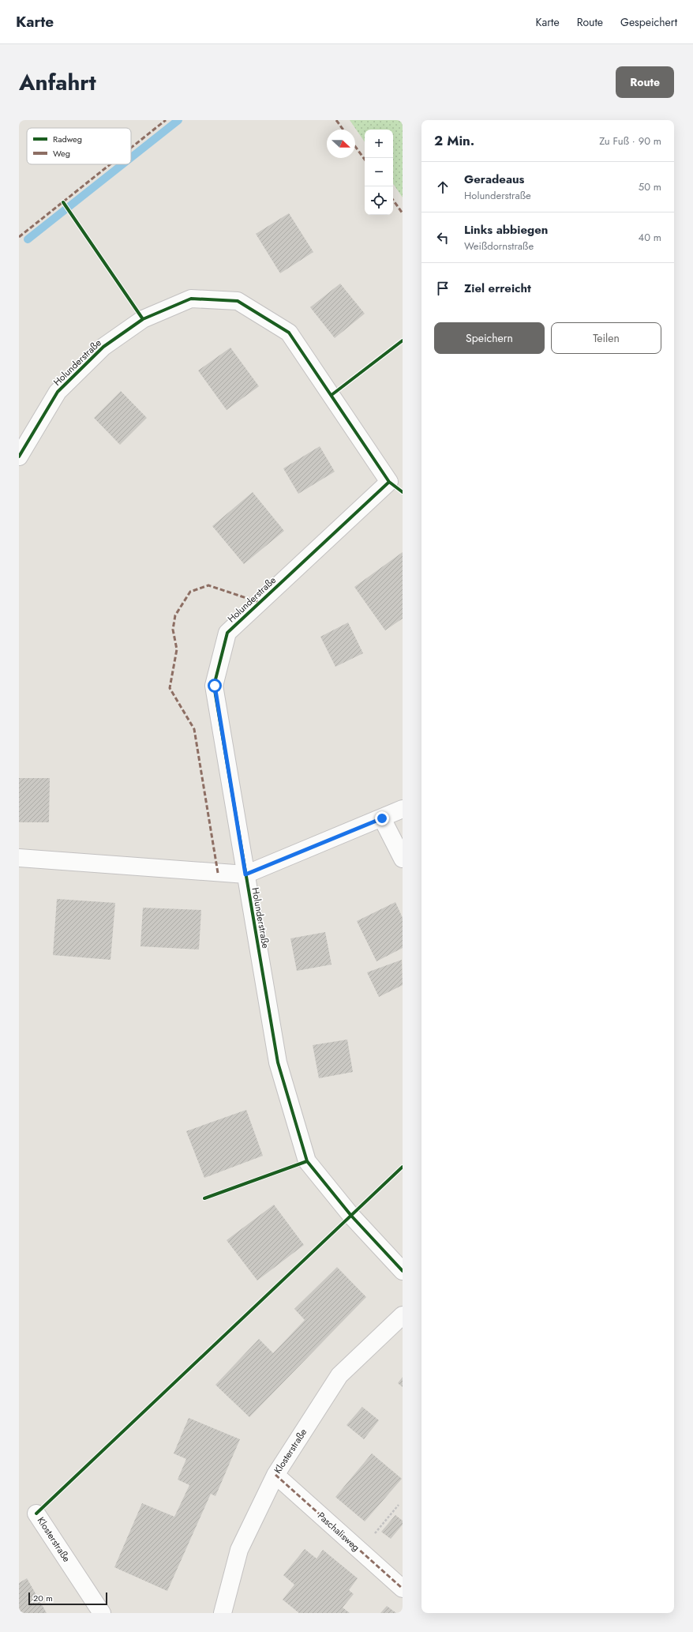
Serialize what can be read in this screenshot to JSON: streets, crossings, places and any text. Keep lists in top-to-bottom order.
{
  "streets": {
    "street": ["Holunderstraße", "Klosterstraße", "Paschalisweg"]
  },
  "crossings": [
    ["Klosterstraße", "Paschalisweg"]
  ],
  "legend": ["Radweg", "Weg"],
  "scale_bar": "20 m",
  "north": "right",
  "page": {
    "header": "Karte",
    "nav": ["Karte", "Route", "Gespeichert"],
    "title": "Anfahrt",
    "buttons": [
      "Route",
      ["Speichern", "Teilen"]
    ],
    "heading": ["2 Min.", "Zu Fuß · 90 m"],
    "map_buttons": ["+", "−"],
    "list": [
      ["Geradeaus", "Holunderstraße", "50 m"],
      ["Links abbiegen", "Weißdornstraße", "40 m"],
      "Ziel erreicht"
    ],
    "scale": "20 m"
  }
}
